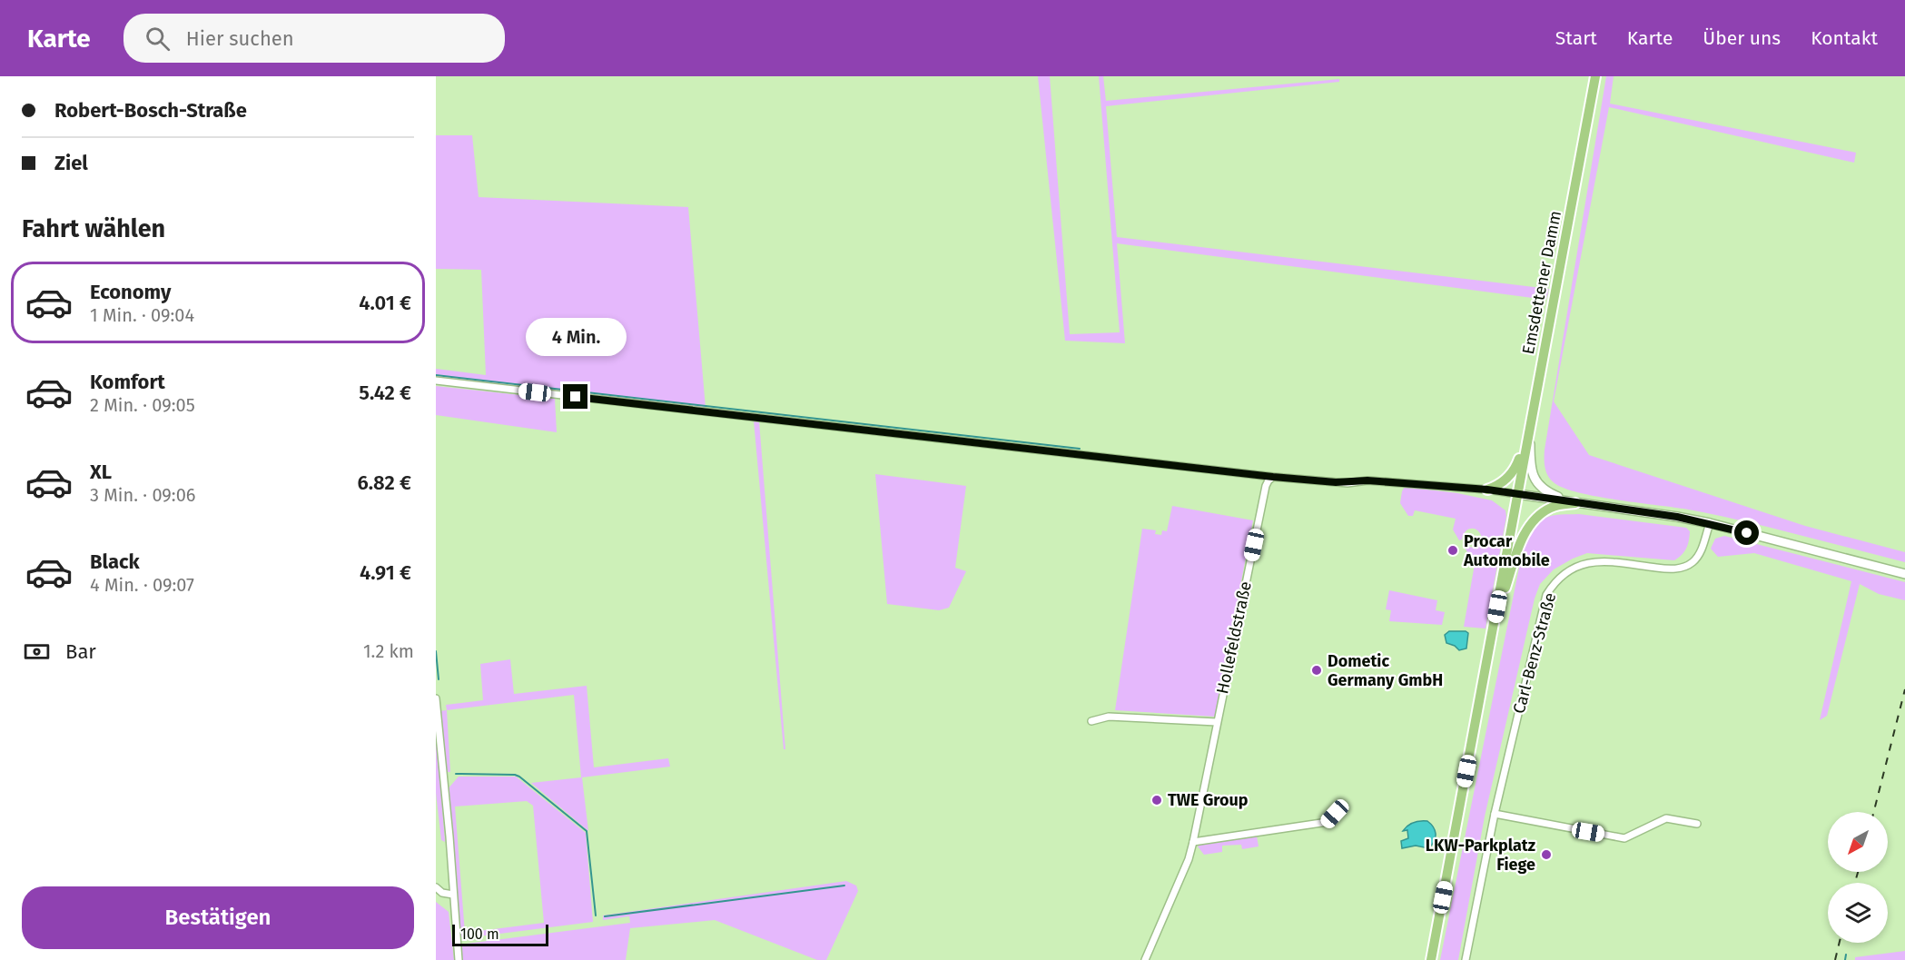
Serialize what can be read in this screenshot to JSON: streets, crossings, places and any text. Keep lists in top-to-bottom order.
{
  "streets": {
    "main road": ["Emsdettener Damm"],
    "street": ["Hollefeldstraße", "Carl-Benz-Straße"]
  },
  "places": [
    "Procar Automobile",
    "Dometic Germany GmbH",
    "TWE Group",
    "LKW-Parkplatz Fiege"
  ],
  "scale_bar": "100 m",
  "north": "bottom left",
  "page": {
    "header": "Karte",
    "search": "Hier suchen",
    "nav": [
      "Start",
      "Karte",
      "Über uns",
      "Kontakt"
    ],
    "banner": ["Robert-Bosch-Straße", "Ziel"],
    "heading": "Fahrt wählen",
    "list": [
      {
        "name": "Economy",
        "note": "1 Min. · 09:04",
        "value": "4.01 €"
      },
      {
        "name": "Komfort",
        "note": "2 Min. · 09:05",
        "value": "5.42 €"
      },
      {
        "name": "XL",
        "note": "3 Min. · 09:06",
        "value": "6.82 €"
      },
      {
        "name": "Black",
        "note": "4 Min. · 09:07",
        "value": "4.91 €"
      }
    ],
    "bubble": "4 Min.",
    "pay": ["Bar", "1.2 km"],
    "buttons": "Bestätigen",
    "scale": "100 m"
  }
}
